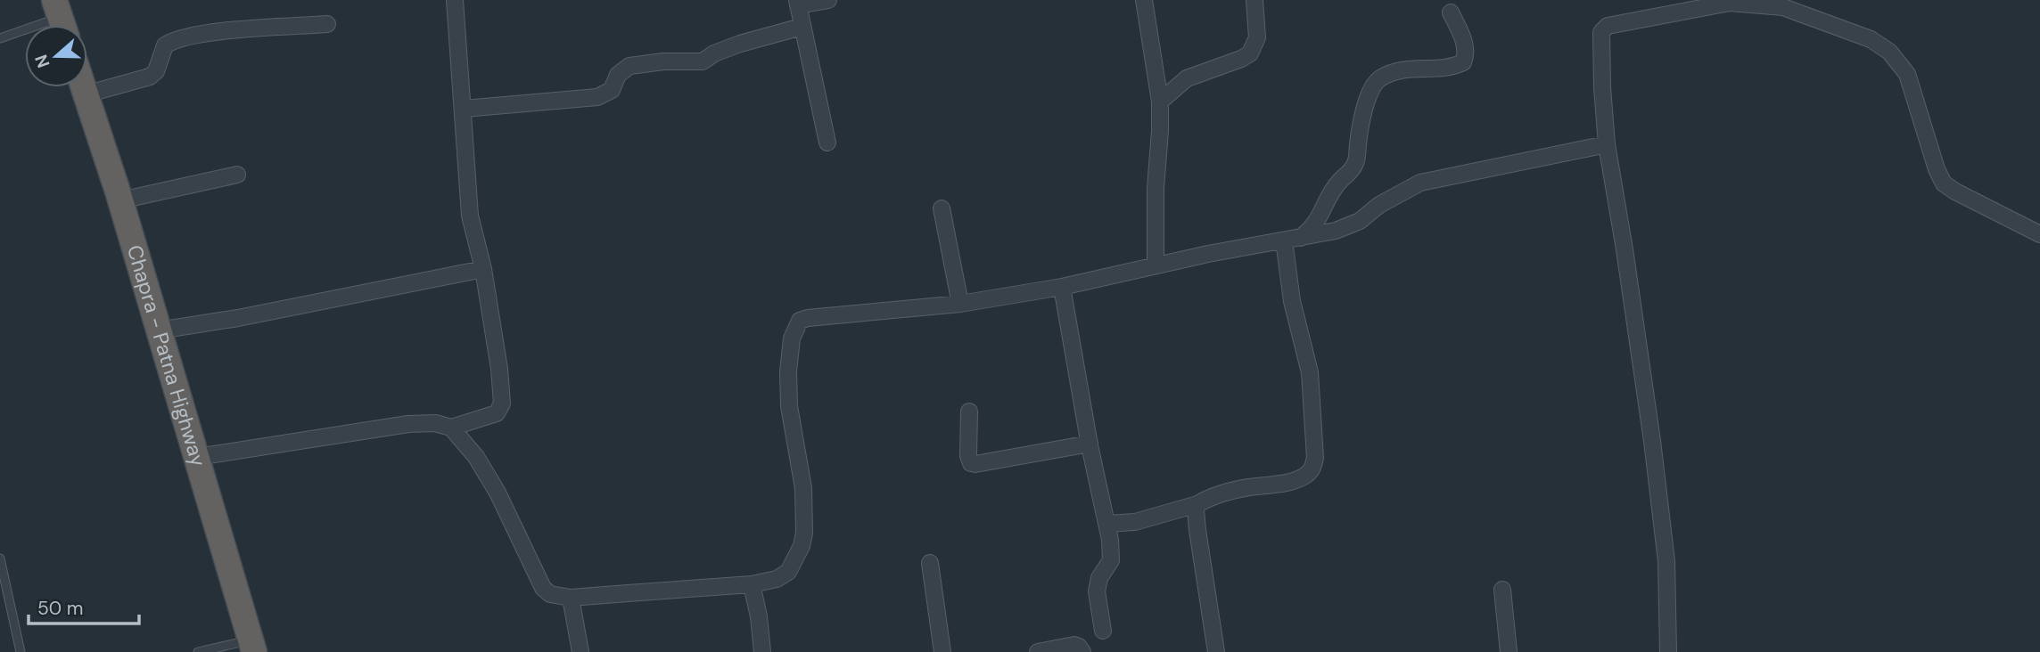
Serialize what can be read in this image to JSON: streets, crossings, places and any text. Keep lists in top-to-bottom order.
{
  "streets": {
    "highway": ["Chapra - Patna Highway"]
  },
  "scale_bar": "50 m",
  "north": "left"
}
